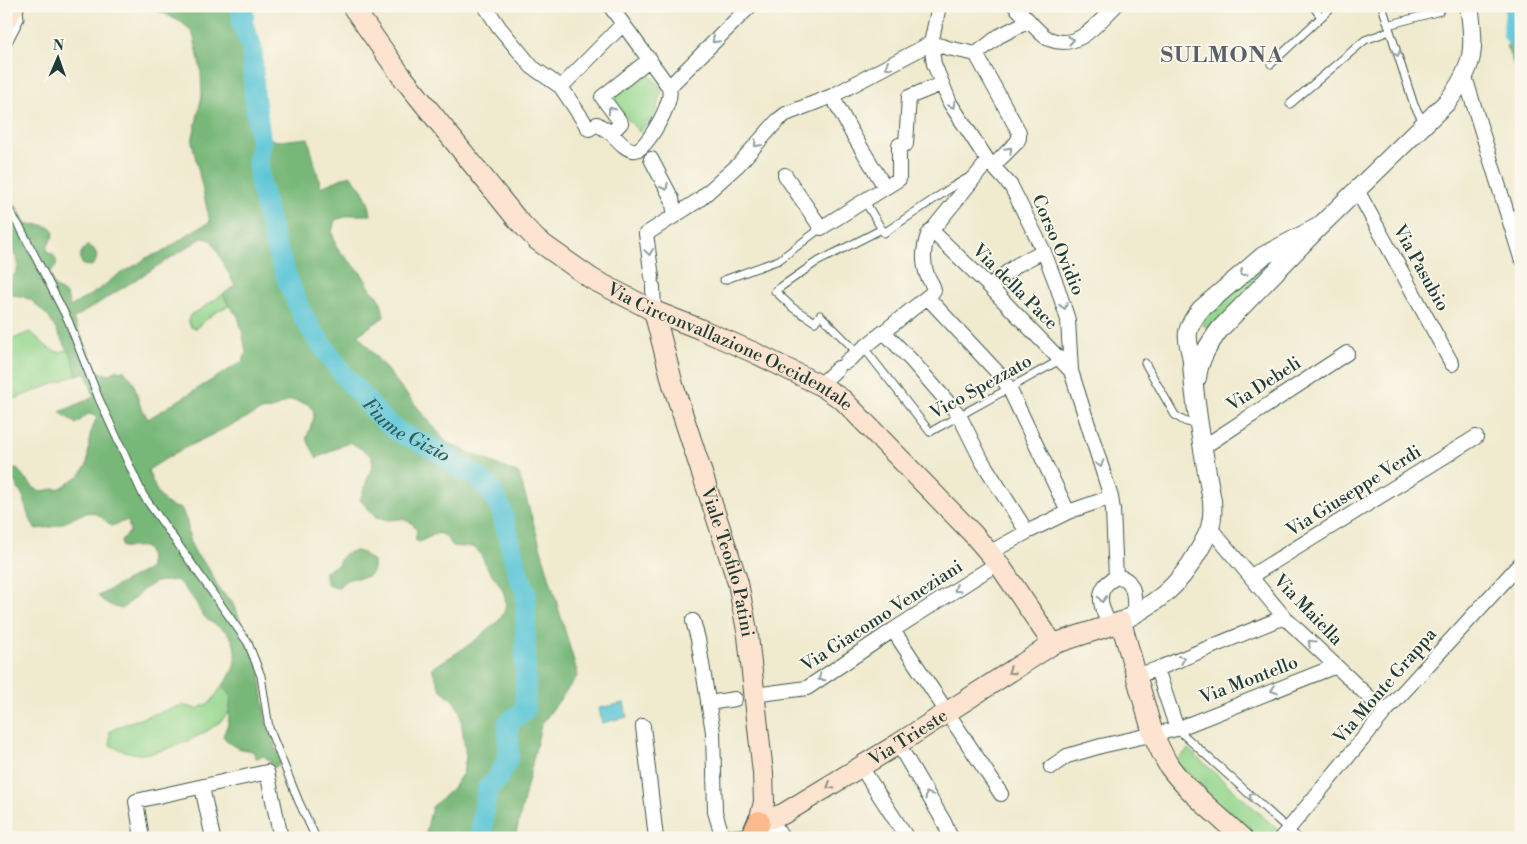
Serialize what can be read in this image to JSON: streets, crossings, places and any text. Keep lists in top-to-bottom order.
{
  "streets": {
    "main road": ["Via Circonvallazione Occidentale", "Viale Teofilo Patini", "Via Trieste"],
    "street": [
      "Corso Ovidio",
      "Via Pasubio",
      "Via della Pace",
      "Via Debeli",
      "Via Giuseppe Verdi",
      "Via Maiella",
      "Via Giacomo Veneziani",
      "Via Montello",
      "Via Monte Grappa"
    ],
    "lane": ["Vico Spezzato"]
  },
  "crossings": [
    ["Corso Ovidio", "Via della Pace"],
    ["Corso Ovidio", "Via Giacomo Veneziani"],
    ["Via della Pace", "Vico Spezzato"],
    ["Via Circonvallazione Occidentale", "Viale Teofilo Patini"],
    ["Via Circonvallazione Occidentale", "Via Giacomo Veneziani"],
    ["Via Circonvallazione Occidentale", "Via Trieste"],
    ["Via Giuseppe Verdi", "Via Maiella"],
    ["Viale Teofilo Patini", "Via Giacomo Veneziani"],
    ["Viale Teofilo Patini", "Via Trieste"],
    ["Via Maiella", "Via Montello"],
    ["Via Maiella", "Via Monte Grappa"]
  ],
  "one_way": ["Via Giacomo Veneziani", "Via Trieste"],
  "districts": ["SULMONA"],
  "water": ["Fiume Gizio"],
  "north": "top"
}
